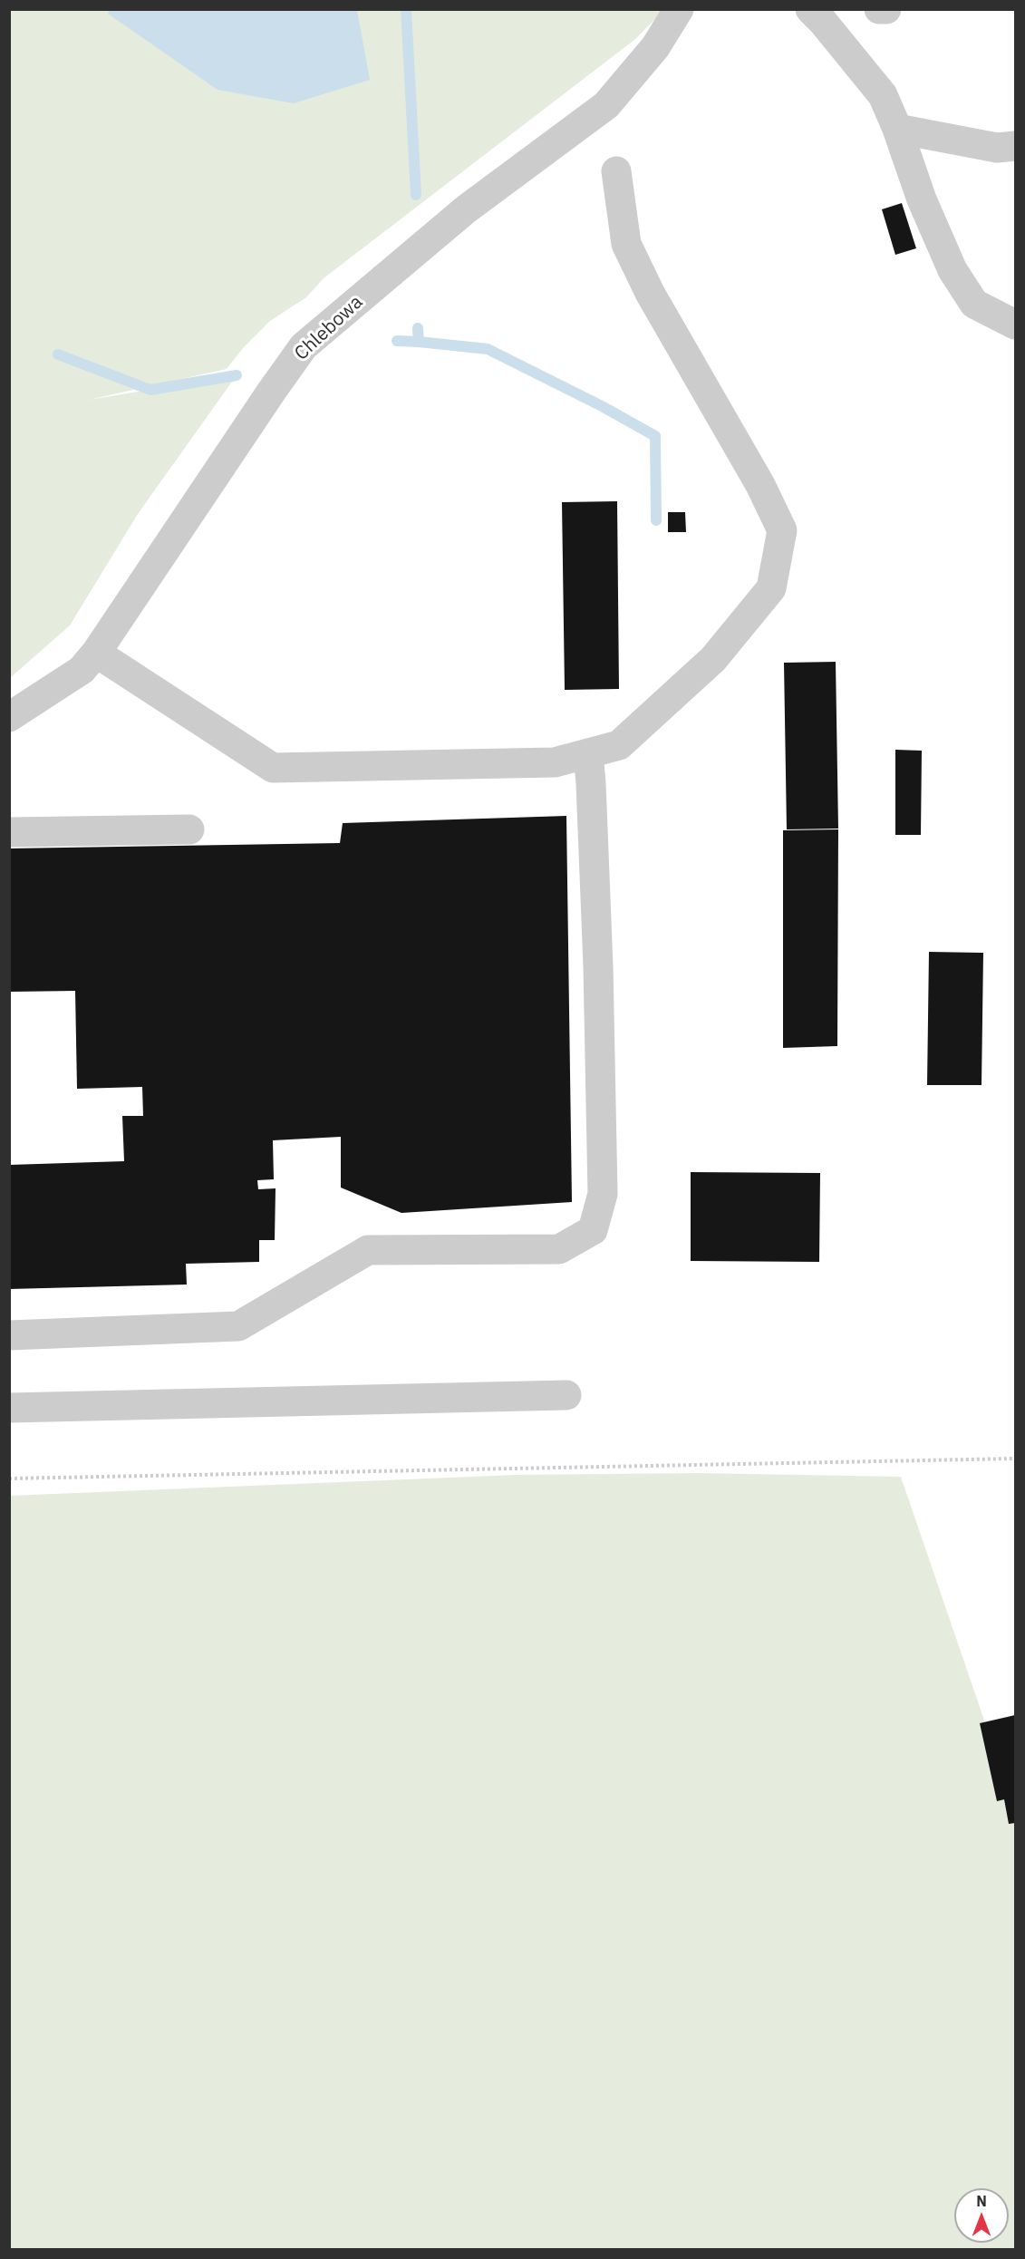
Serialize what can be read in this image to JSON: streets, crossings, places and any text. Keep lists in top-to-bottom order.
{
  "streets": {
    "street": ["Chlebowa"]
  },
  "north": "top"
}
